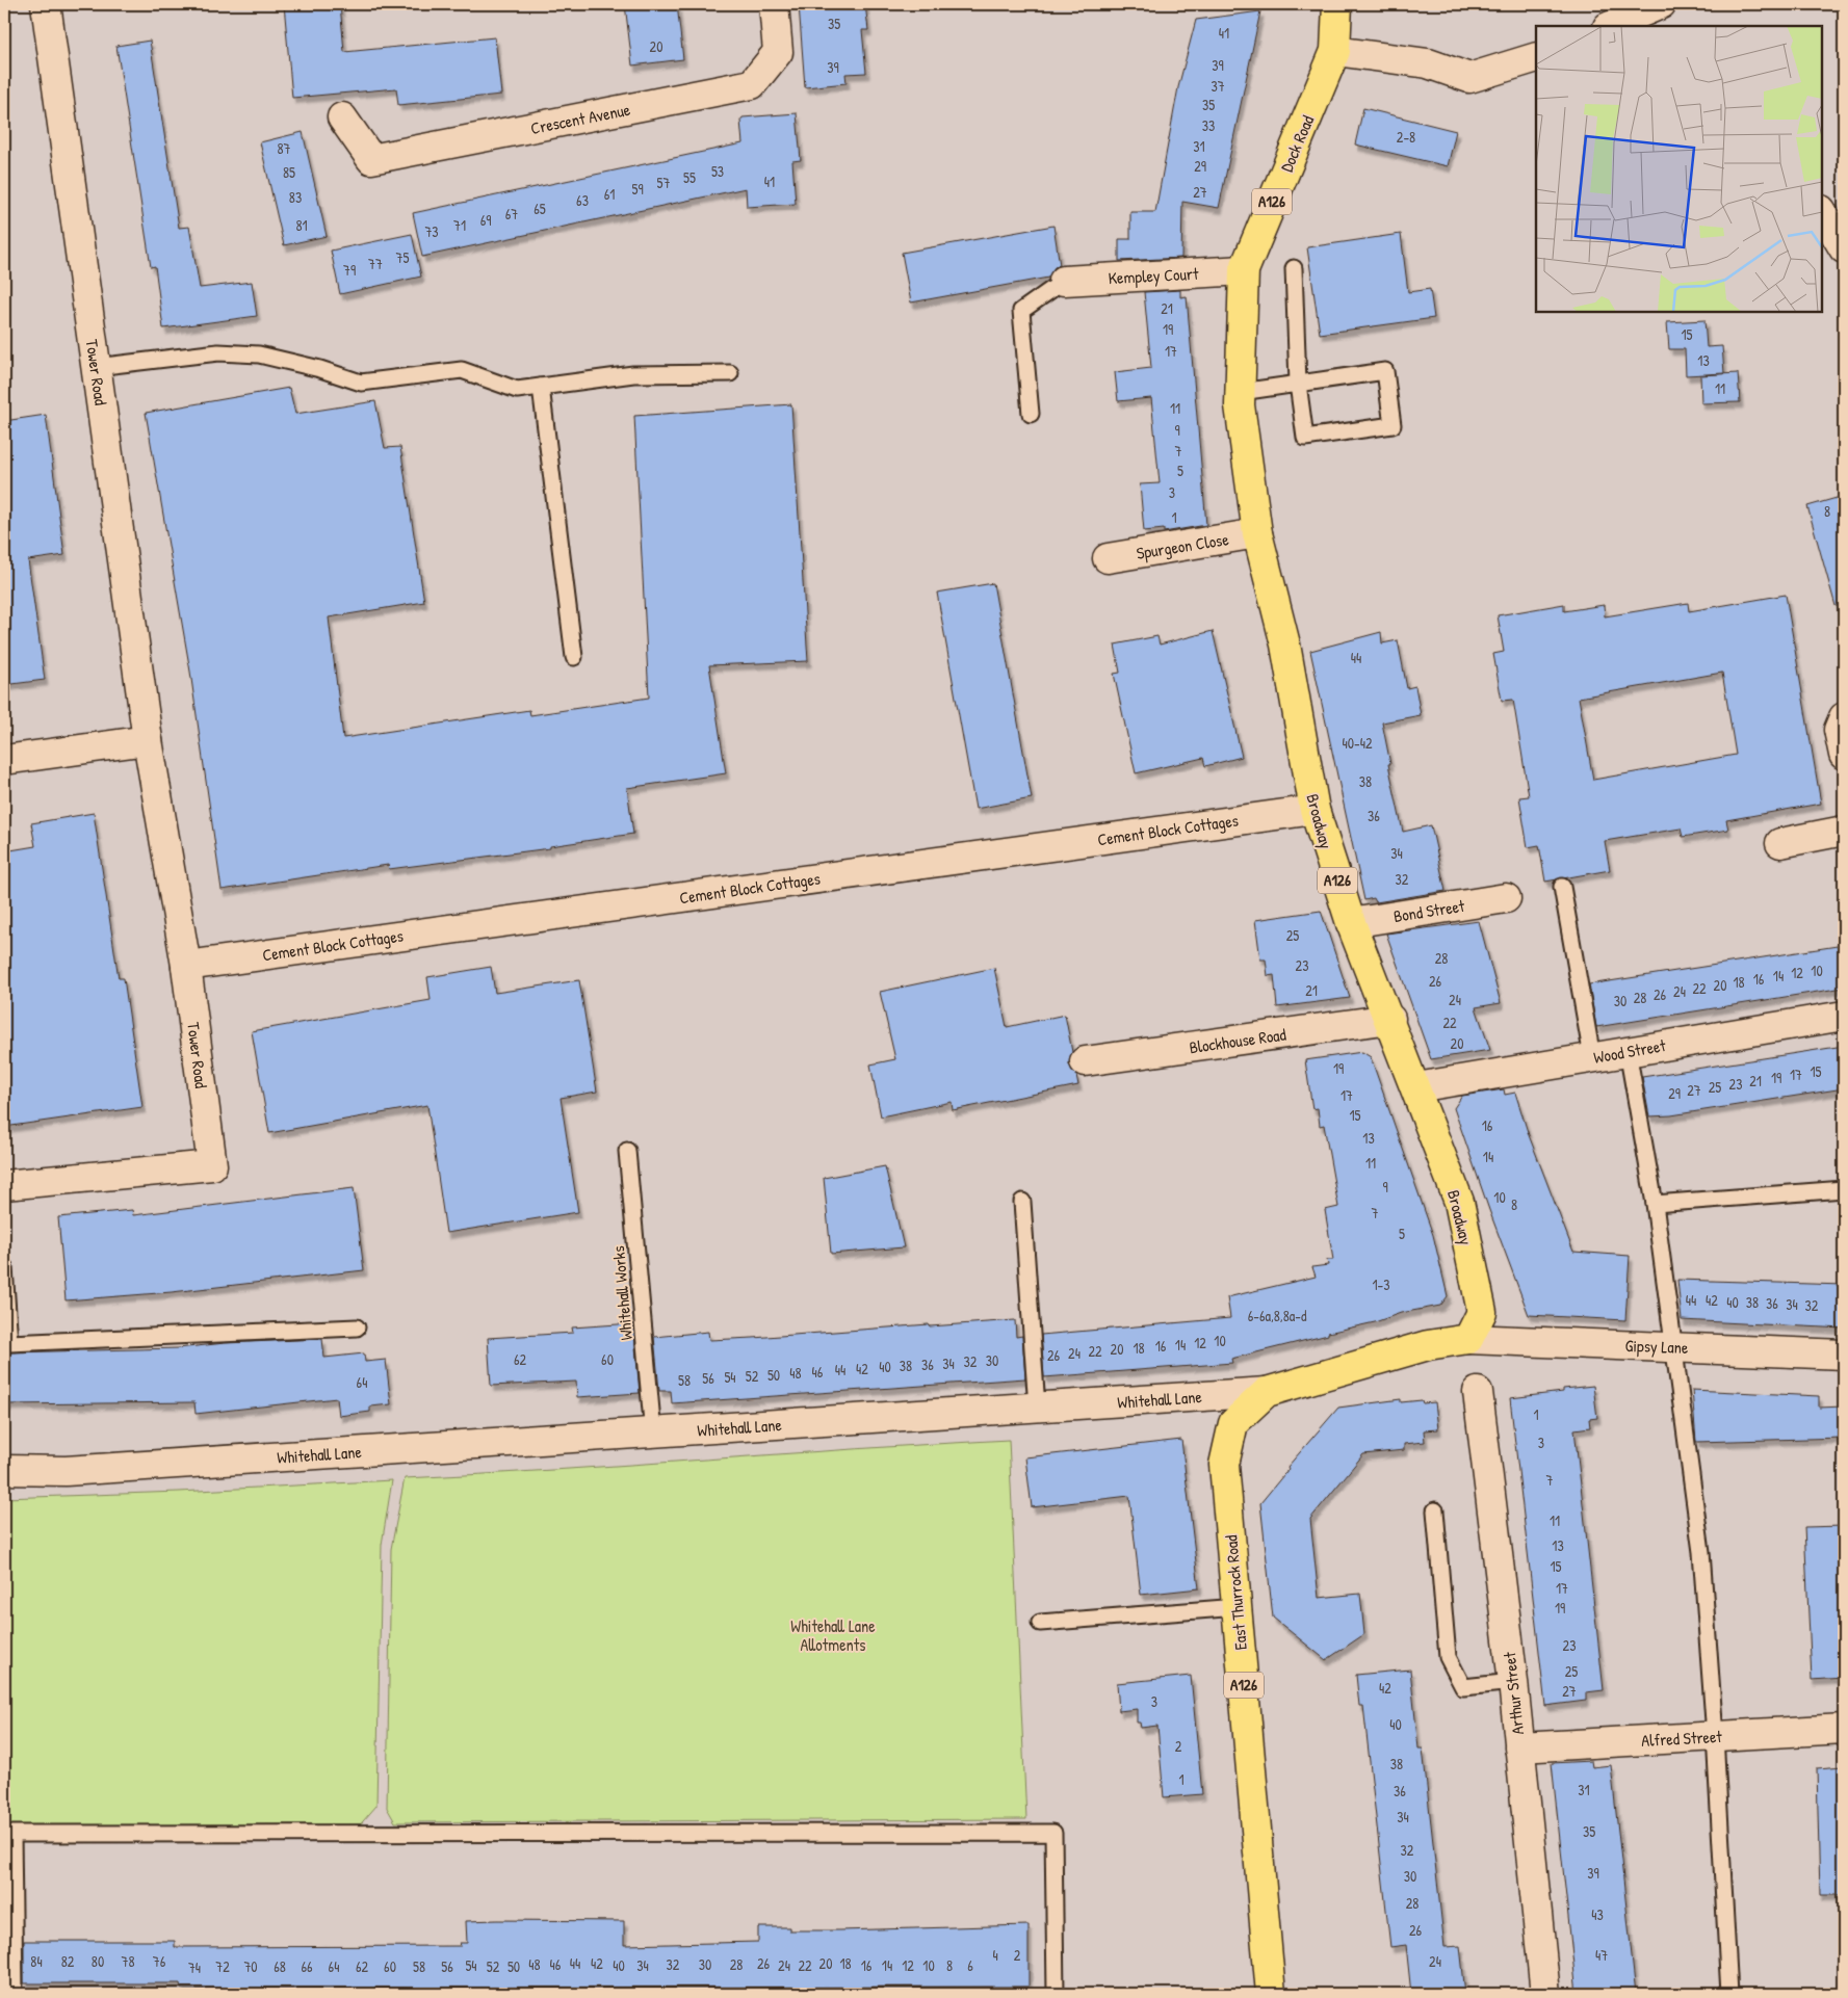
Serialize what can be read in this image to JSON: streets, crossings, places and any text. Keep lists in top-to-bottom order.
{
  "streets": {
    "main road": [
      "Dock Road",
      "A126",
      "Broadway",
      "Whitehall Lane",
      "East Thurrock Road"
    ],
    "street": [
      "Crescent Avenue",
      "Kempley Court",
      "Tower Road",
      "Spurgeon Close",
      "Cement Block Cottages",
      "Bond Street",
      "Blockhouse Road",
      "Wood Street",
      "Gipsy Lane",
      "Arthur Street",
      "Alfred Street"
    ],
    "lane": ["Whitehall Works"]
  },
  "crossings": [
    ["Dock Road", "Kempley Court"],
    ["Dock Road", "Broadway"],
    ["Tower Road", "Cement Block Cottages"],
    ["Spurgeon Close", "Broadway"],
    ["Broadway", "Cement Block Cottages"],
    ["Broadway", "Bond Street"],
    ["Broadway", "Blockhouse Road"],
    ["Broadway", "Wood Street"],
    ["Broadway", "Gipsy Lane"],
    ["Broadway", "Whitehall Lane"],
    ["Whitehall Works", "Whitehall Lane"],
    ["Gipsy Lane", "Whitehall Lane"],
    ["Whitehall Lane", "East Thurrock Road"],
    ["Arthur Street", "Alfred Street"]
  ],
  "parks": ["Whitehall Lane Allotments"],
  "house_numbers": [
    "35",
    "41",
    "20",
    "39",
    "39",
    "37",
    "35",
    "33",
    "2-8",
    "31",
    "87",
    "29",
    "53",
    "85",
    "55",
    "41",
    "57",
    "59",
    "27",
    "61",
    "83",
    "63",
    "65",
    "67",
    "69",
    "81",
    "71",
    "73",
    "75",
    "77",
    "79",
    "21",
    "19",
    "15",
    "17",
    "13",
    "11",
    "11",
    "9",
    "7",
    "5",
    "3",
    "8",
    "1",
    "44",
    "40-42",
    "38",
    "36",
    "34",
    "32",
    "25",
    "28",
    "23",
    "10",
    "12",
    "14",
    "16",
    "26",
    "18",
    "20",
    "22",
    "21",
    "24",
    "26",
    "28",
    "24",
    "30",
    "22",
    "20",
    "19",
    "15",
    "17",
    "19",
    "21",
    "23",
    "25",
    "27",
    "29",
    "17",
    "15",
    "16",
    "13",
    "14",
    "11",
    "9",
    "10",
    "8",
    "7",
    "5",
    "1-3",
    "44",
    "42",
    "40",
    "38",
    "36",
    "34",
    "32",
    "6-6a,8,8a-d",
    "10",
    "12",
    "14",
    "16",
    "18",
    "20",
    "22",
    "24",
    "26",
    "62",
    "60",
    "30",
    "32",
    "34",
    "36",
    "38",
    "40",
    "42",
    "44",
    "46",
    "48",
    "50",
    "52",
    "54",
    "56",
    "58",
    "64",
    "1",
    "3",
    "7",
    "11",
    "13",
    "15",
    "17",
    "19",
    "23",
    "25",
    "42",
    "27",
    "3",
    "40",
    "2",
    "38",
    "1",
    "31",
    "36",
    "34",
    "35",
    "32",
    "39",
    "30",
    "28",
    "43",
    "26",
    "4",
    "2",
    "47",
    "84",
    "82",
    "80",
    "78",
    "76",
    "24",
    "44",
    "42",
    "26",
    "20",
    "18",
    "48",
    "46",
    "32",
    "30",
    "28",
    "54",
    "40",
    "34",
    "24",
    "22",
    "16",
    "14",
    "12",
    "10",
    "8",
    "6",
    "72",
    "70",
    "68",
    "66",
    "64",
    "62",
    "60",
    "58",
    "56",
    "52",
    "50",
    "74"
  ]
}
